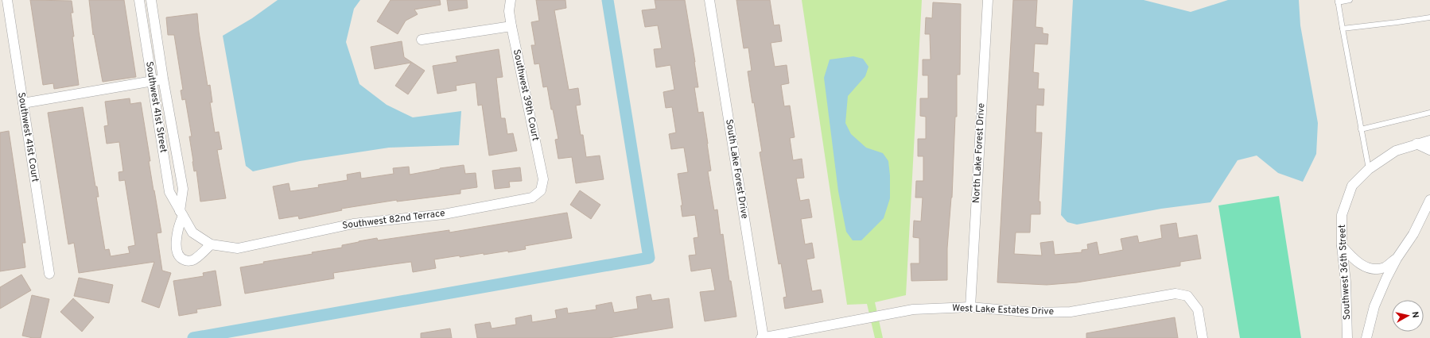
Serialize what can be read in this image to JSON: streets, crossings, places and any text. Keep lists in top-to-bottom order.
{
  "streets": {
    "street": [
      "Southwest 39th Court",
      "Southwest 41st Street",
      "Southwest 41st Court",
      "North Lake Forest Drive",
      "South Lake Forest Drive",
      "Southwest 82nd Terrace",
      "Southwest 36th Street",
      "West Lake Estates Drive"
    ]
  },
  "crossings": [
    ["Southwest 39th Court", "Southwest 82nd Terrace"],
    ["Southwest 41st Street", "Southwest 82nd Terrace"],
    ["North Lake Forest Drive", "West Lake Estates Drive"],
    ["South Lake Forest Drive", "West Lake Estates Drive"]
  ],
  "north": "right"
}
